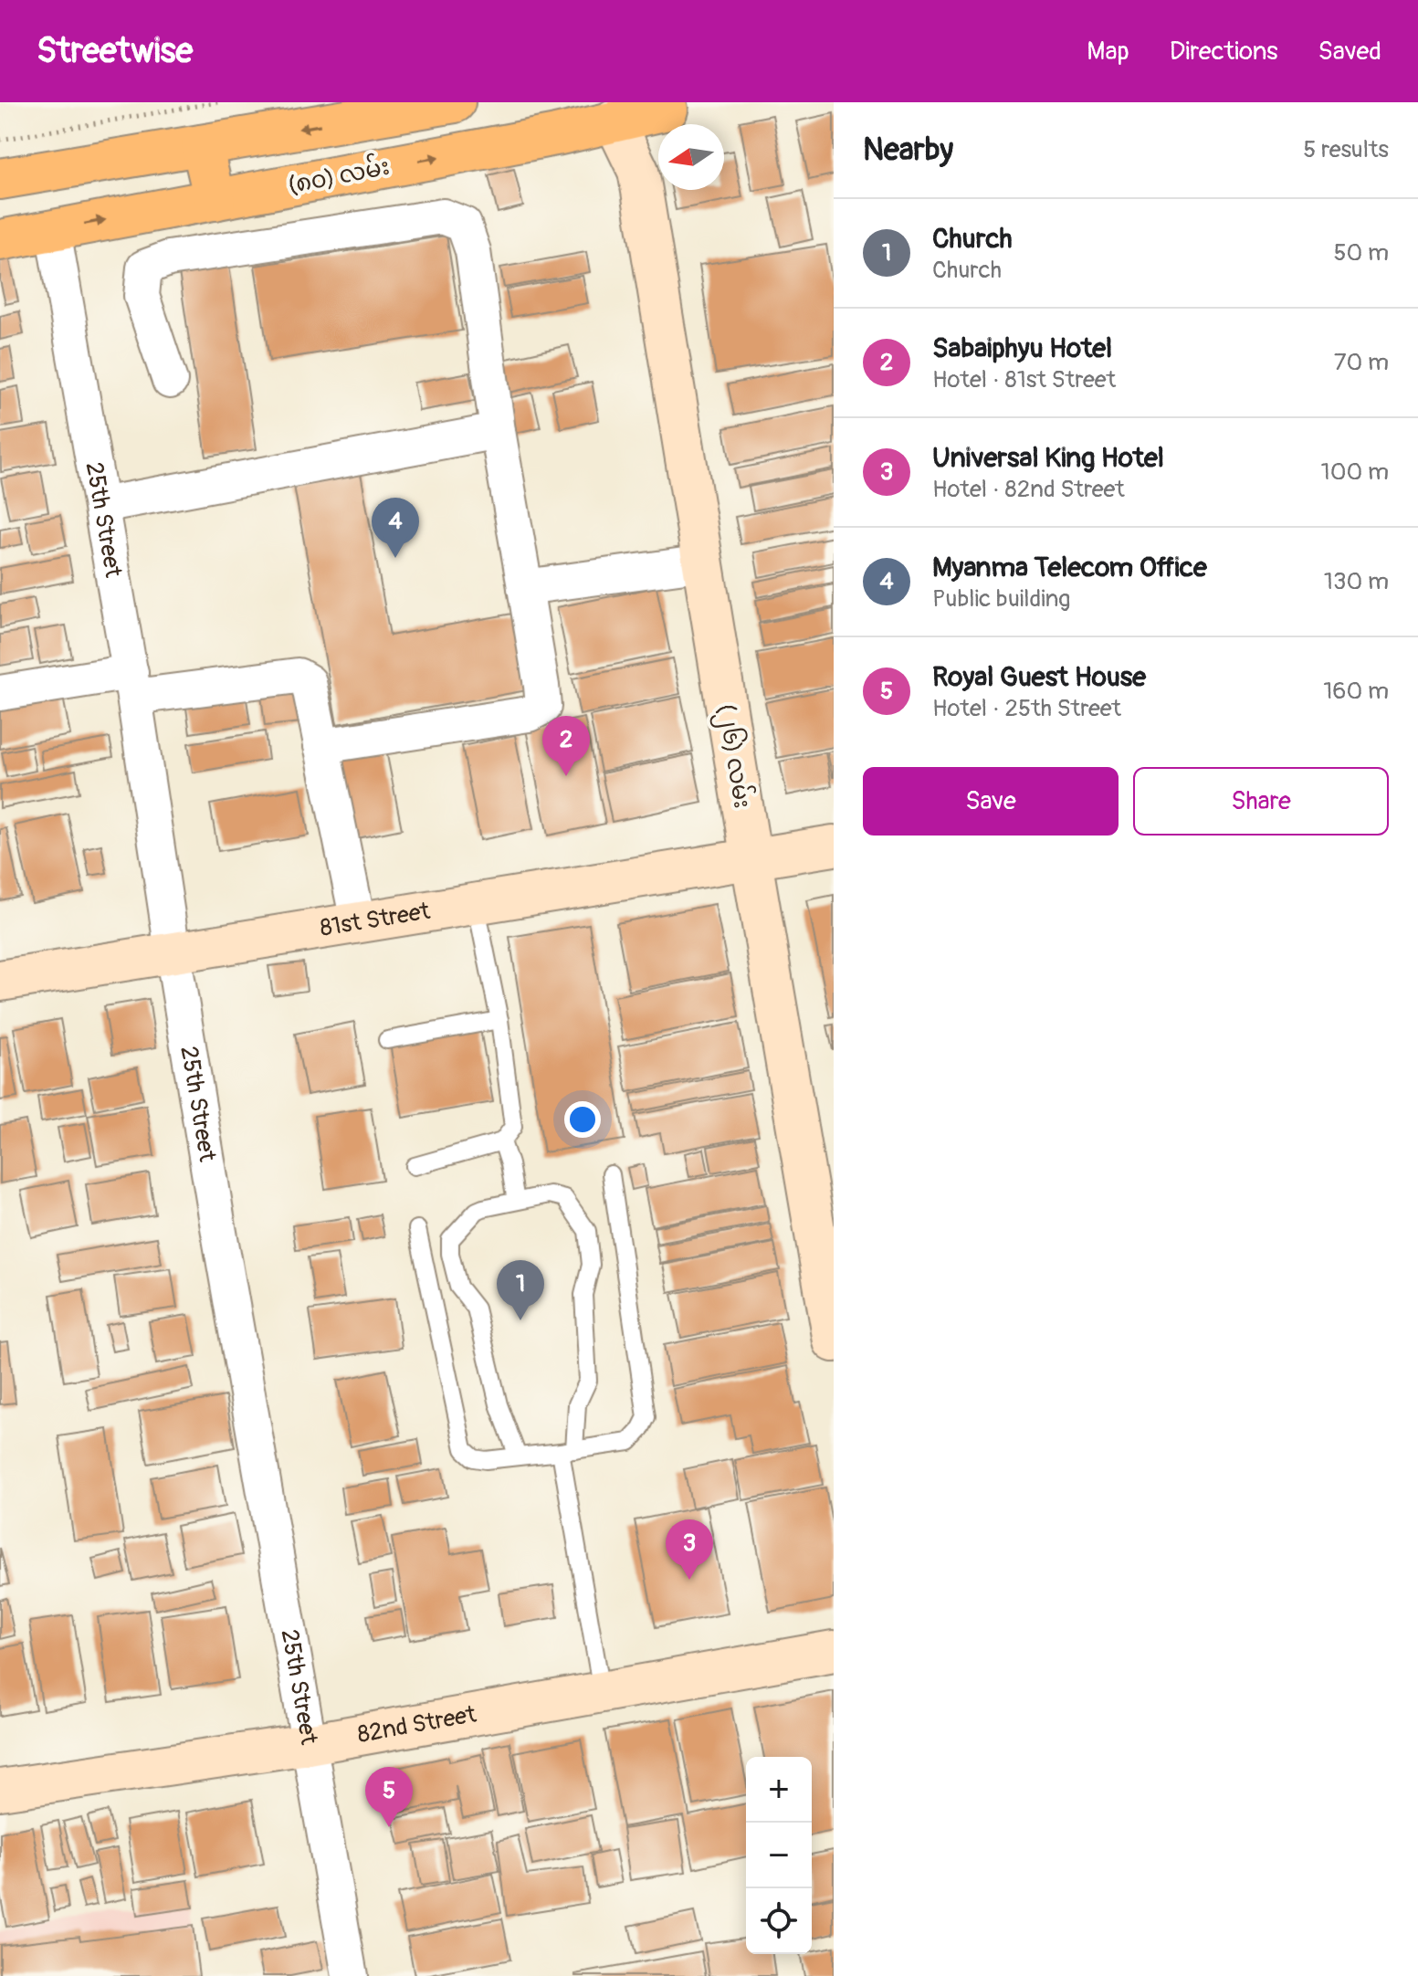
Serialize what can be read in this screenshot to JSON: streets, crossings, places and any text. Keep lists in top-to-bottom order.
{
  "streets": {
    "main road": ["(၈၀) လမ်း"],
    "street": [
      "25th Street",
      "(၂၆) လမ်း",
      "81st Street",
      "82nd Street"
    ]
  },
  "crossings": [
    ["(၈၀) လမ်း", "25th Street"],
    ["(၈၀) လမ်း", "(၂၆) လမ်း"],
    ["25th Street", "81st Street"],
    ["25th Street", "82nd Street"],
    ["(၂၆) လမ်း", "81st Street"]
  ],
  "north": "left",
  "page": {
    "header": "Streetwise",
    "nav": ["Map", "Directions", "Saved"],
    "heading": ["Nearby", "5 results"],
    "list": [
      {
        "mark": "1",
        "name": "Church",
        "note": "Church",
        "value": "50 m"
      },
      {
        "mark": "2",
        "name": "Sabaiphyu Hotel",
        "note": "Hotel · 81st Street",
        "value": "70 m"
      },
      {
        "mark": "3",
        "name": "Universal King Hotel",
        "note": "Hotel · 82nd Street",
        "value": "100 m"
      },
      {
        "mark": "4",
        "name": "Myanma Telecom Office",
        "note": "Public building",
        "value": "130 m"
      },
      {
        "mark": "5",
        "name": "Royal Guest House",
        "note": "Hotel · 25th Street",
        "value": "160 m"
      }
    ],
    "pins": [
      "4",
      "2",
      "1",
      "3",
      "5"
    ],
    "buttons": ["Save", "Share"],
    "map_buttons": ["+", "−"]
  }
}
